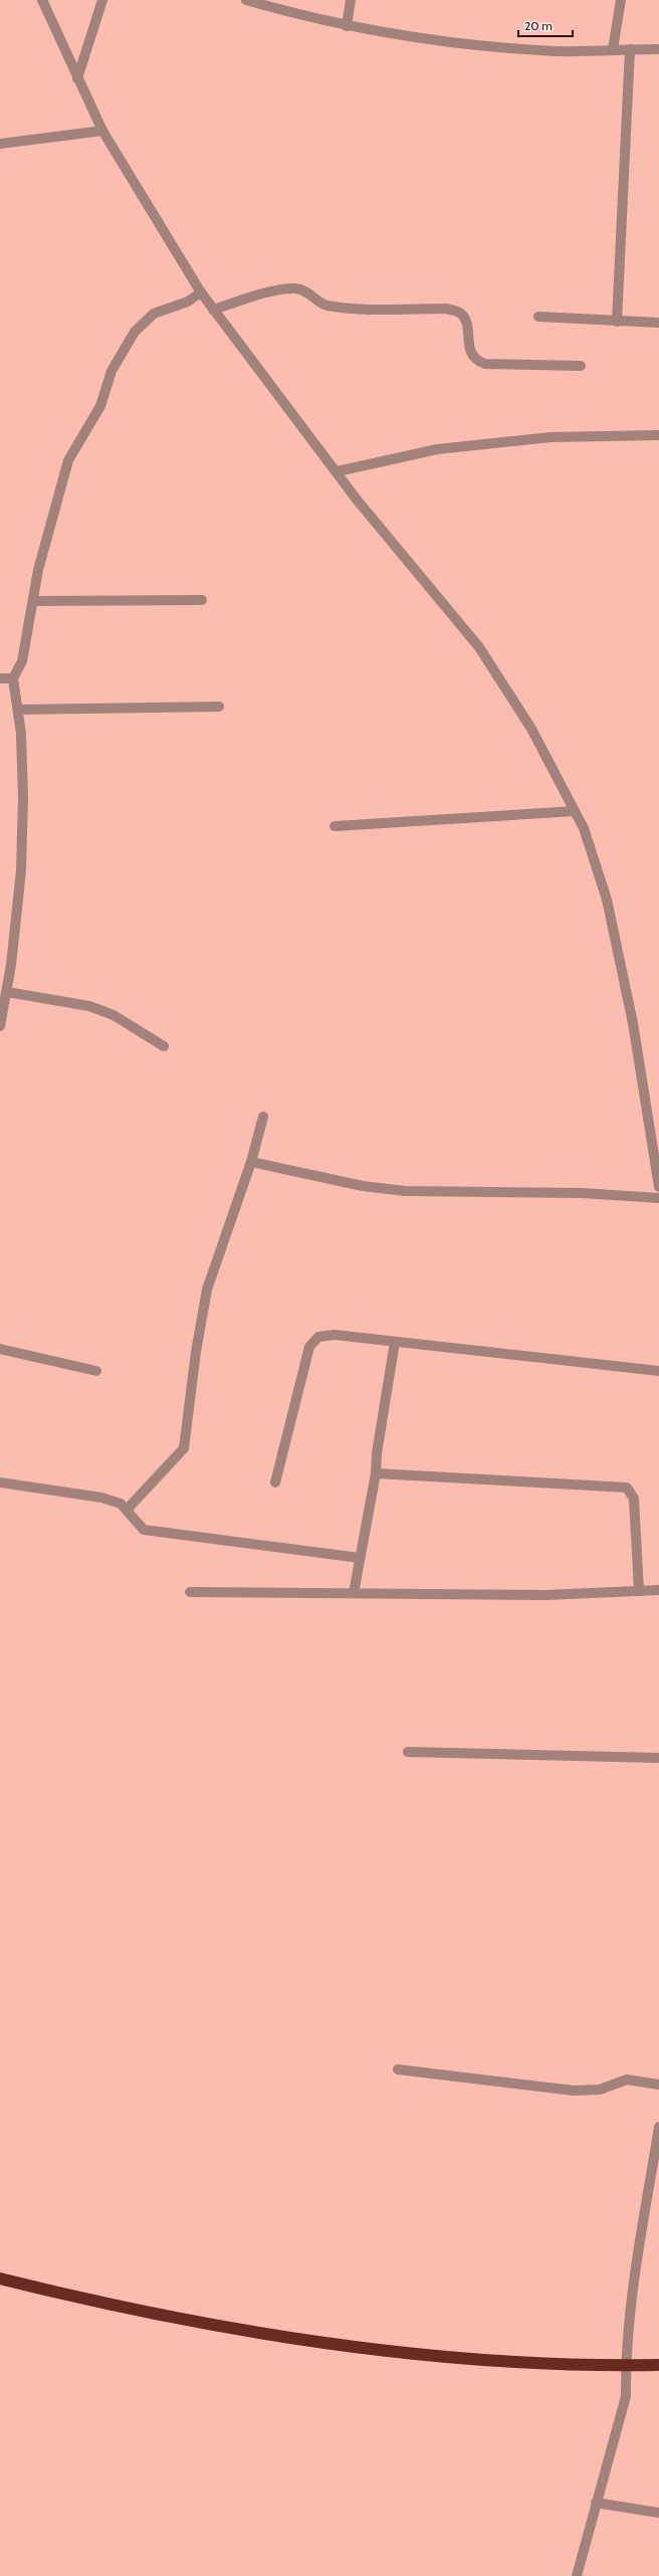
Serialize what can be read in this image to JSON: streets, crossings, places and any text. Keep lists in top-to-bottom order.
{
  "scale_bar": "20 m"
}
